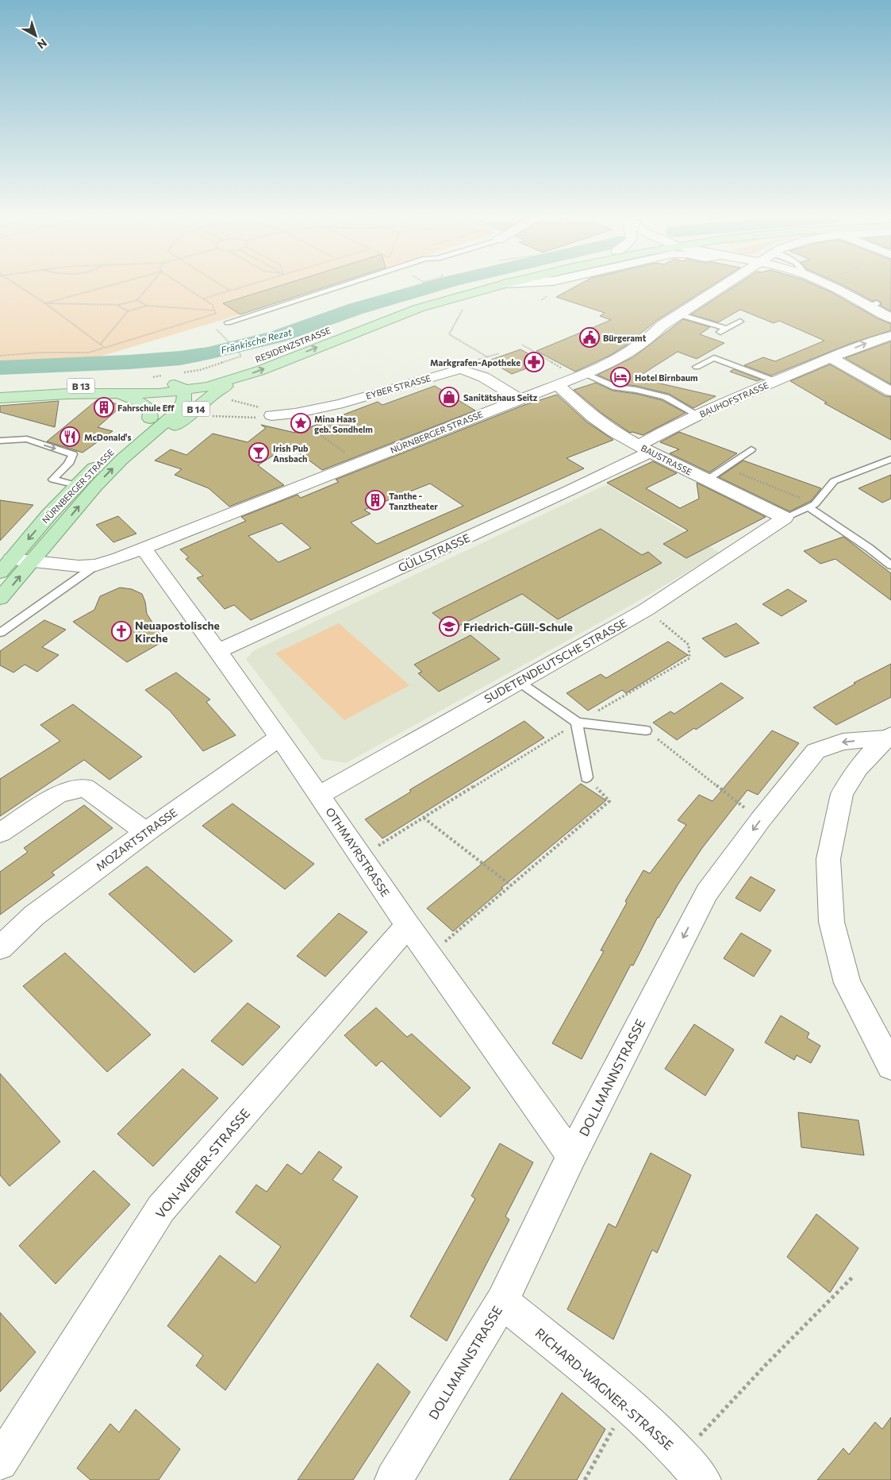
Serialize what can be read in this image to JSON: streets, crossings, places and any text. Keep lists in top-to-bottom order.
{
  "streets": {
    "main road": [
      "RESIDENZSTRASSE",
      "B 13",
      "B 14",
      "NÜRNBERGER STRASSE"
    ],
    "street": [
      "EYBER STRASSE",
      "BAUHOFSTRASSE",
      "BAUSTRASSE",
      "GÜLLSTRASSE",
      "SUDETENDEUTSCHE STRASSE",
      "MOZARTSTRASSE",
      "OTHMAYRSTRASSE",
      "DOLLMANNSTRASSE",
      "VON-WEBER-STRASSE",
      "RICHARD-WAGNER-STRASSE"
    ]
  },
  "crossings": [
    ["RESIDENZSTRASSE", "B 13"],
    ["RESIDENZSTRASSE", "NÜRNBERGER STRASSE"],
    ["B 13", "NÜRNBERGER STRASSE"],
    ["EYBER STRASSE", "NÜRNBERGER STRASSE"],
    ["BAUHOFSTRASSE", "BAUSTRASSE"],
    ["BAUHOFSTRASSE", "GÜLLSTRASSE"],
    ["NÜRNBERGER STRASSE", "BAUSTRASSE"],
    ["NÜRNBERGER STRASSE", "OTHMAYRSTRASSE"],
    ["BAUSTRASSE", "GÜLLSTRASSE"],
    ["BAUSTRASSE", "SUDETENDEUTSCHE STRASSE"],
    ["GÜLLSTRASSE", "OTHMAYRSTRASSE"],
    ["SUDETENDEUTSCHE STRASSE", "OTHMAYRSTRASSE"],
    ["MOZARTSTRASSE", "OTHMAYRSTRASSE"],
    ["OTHMAYRSTRASSE", "DOLLMANNSTRASSE"],
    ["OTHMAYRSTRASSE", "VON-WEBER-STRASSE"],
    ["DOLLMANNSTRASSE", "RICHARD-WAGNER-STRASSE"]
  ],
  "one_way": ["DOLLMANNSTRASSE"],
  "water": ["Fränkische Rezat"],
  "places": {
    "public building": ["Bürgeramt"],
    "pharmacy": ["Markgrafen-Apotheke"],
    "hotel": ["Hotel Birnbaum"],
    "shop": ["Sanitätshaus Seitz"],
    "building": ["Fahrschule Eff", "Tanthe - Tanztheater"],
    "place": ["Mina Haas geb. Sondhelm"],
    "restaurant": ["McDonald's"],
    "bar": ["Irish Pub Ansbach"],
    "school or university": ["Friedrich-Güll-Schule"],
    "church": ["Neuapostolische Kirche"]
  },
  "north": "bottom right"
}
